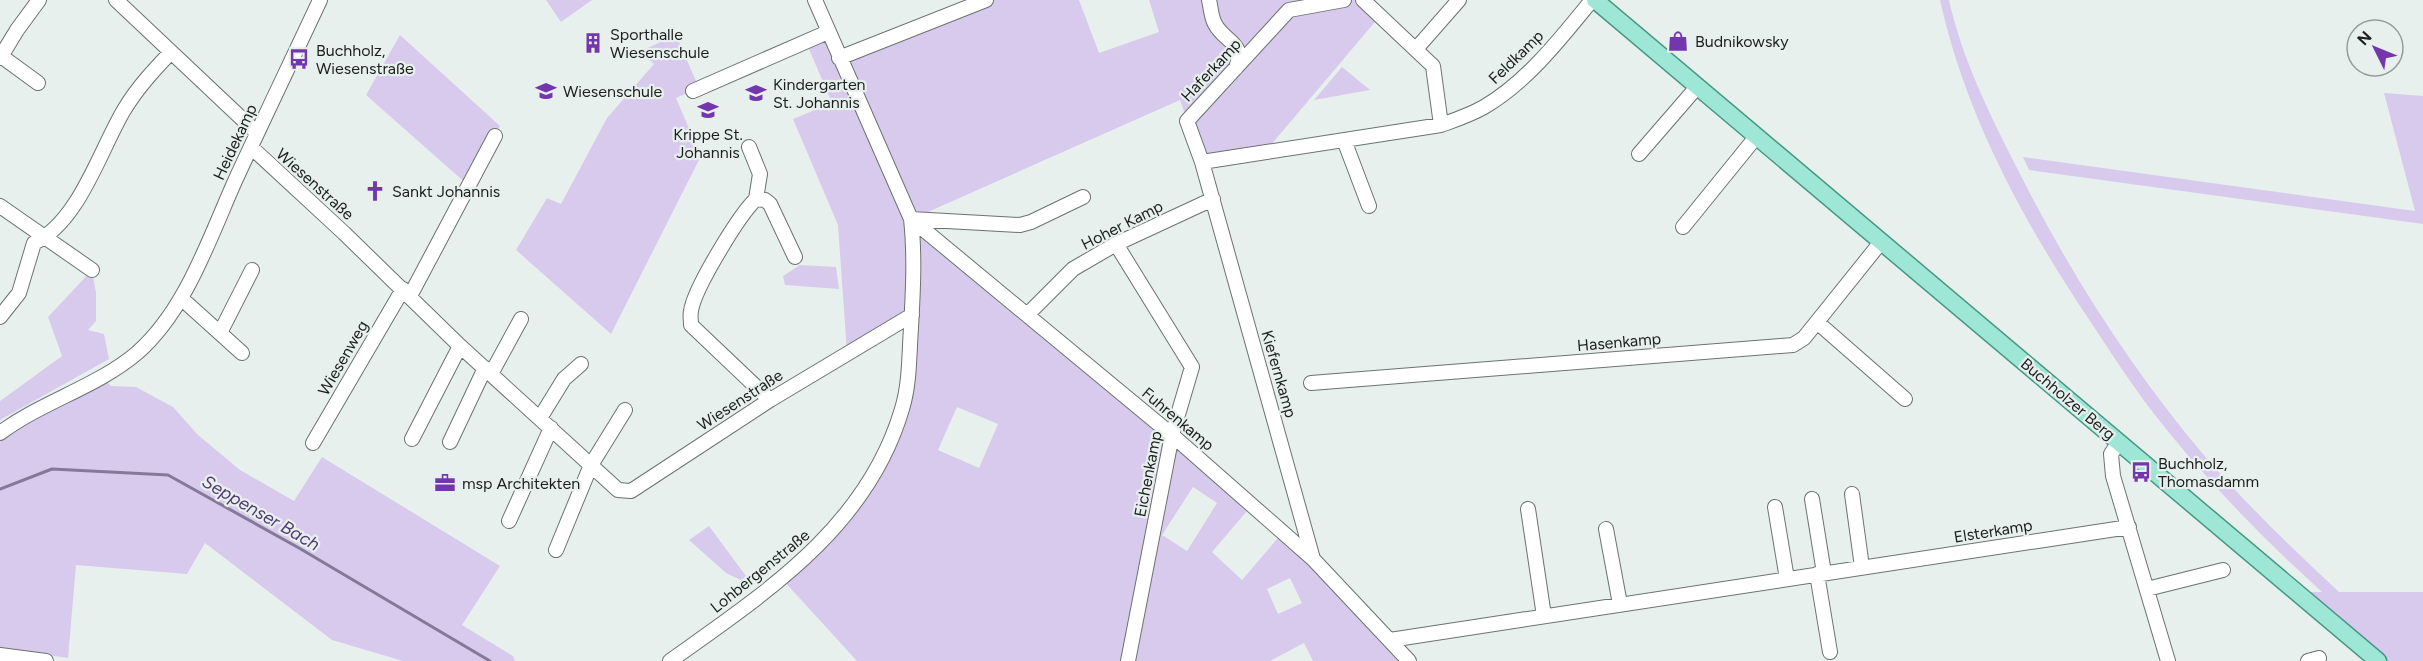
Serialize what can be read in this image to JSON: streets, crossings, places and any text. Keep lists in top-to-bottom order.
{
  "streets": {
    "main road": ["Buchholzer Berg"],
    "street": [
      "Feldkamp",
      "Haferkamp",
      "Heidekamp",
      "Wiesenstraße",
      "Hoher Kamp",
      "Hasenkamp",
      "Wiesenweg",
      "Kiefernkamp",
      "Fuhrenkamp",
      "Eichenkamp",
      "Elsterkamp",
      "Lohbergenstraße"
    ]
  },
  "crossings": [
    ["Feldkamp", "Haferkamp"],
    ["Feldkamp", "Buchholzer Berg"],
    ["Heidekamp", "Wiesenstraße"],
    ["Wiesenstraße", "Wiesenweg"],
    ["Wiesenstraße", "Lohbergenstraße"],
    ["Hoher Kamp", "Kiefernkamp"],
    ["Hoher Kamp", "Fuhrenkamp"],
    ["Hoher Kamp", "Eichenkamp"],
    ["Hasenkamp", "Buchholzer Berg"],
    ["Kiefernkamp", "Fuhrenkamp"],
    ["Fuhrenkamp", "Eichenkamp"],
    ["Fuhrenkamp", "Elsterkamp"],
    ["Fuhrenkamp", "Lohbergenstraße"]
  ],
  "water": ["Seppenser Bach"],
  "places": {
    "shop": ["Budnikowsky"],
    "building": ["Sporthalle Wiesenschule"],
    "bus stop": ["Buchholz, Wiesenstraße", "Buchholz, Thomasdamm"],
    "school or university": ["Wiesenschule", "Kindergarten St. Johannis", "Krippe St. Johannis"],
    "church": ["Sankt Johannis"],
    "office": ["msp Architekten"]
  },
  "north": "top left"
}
